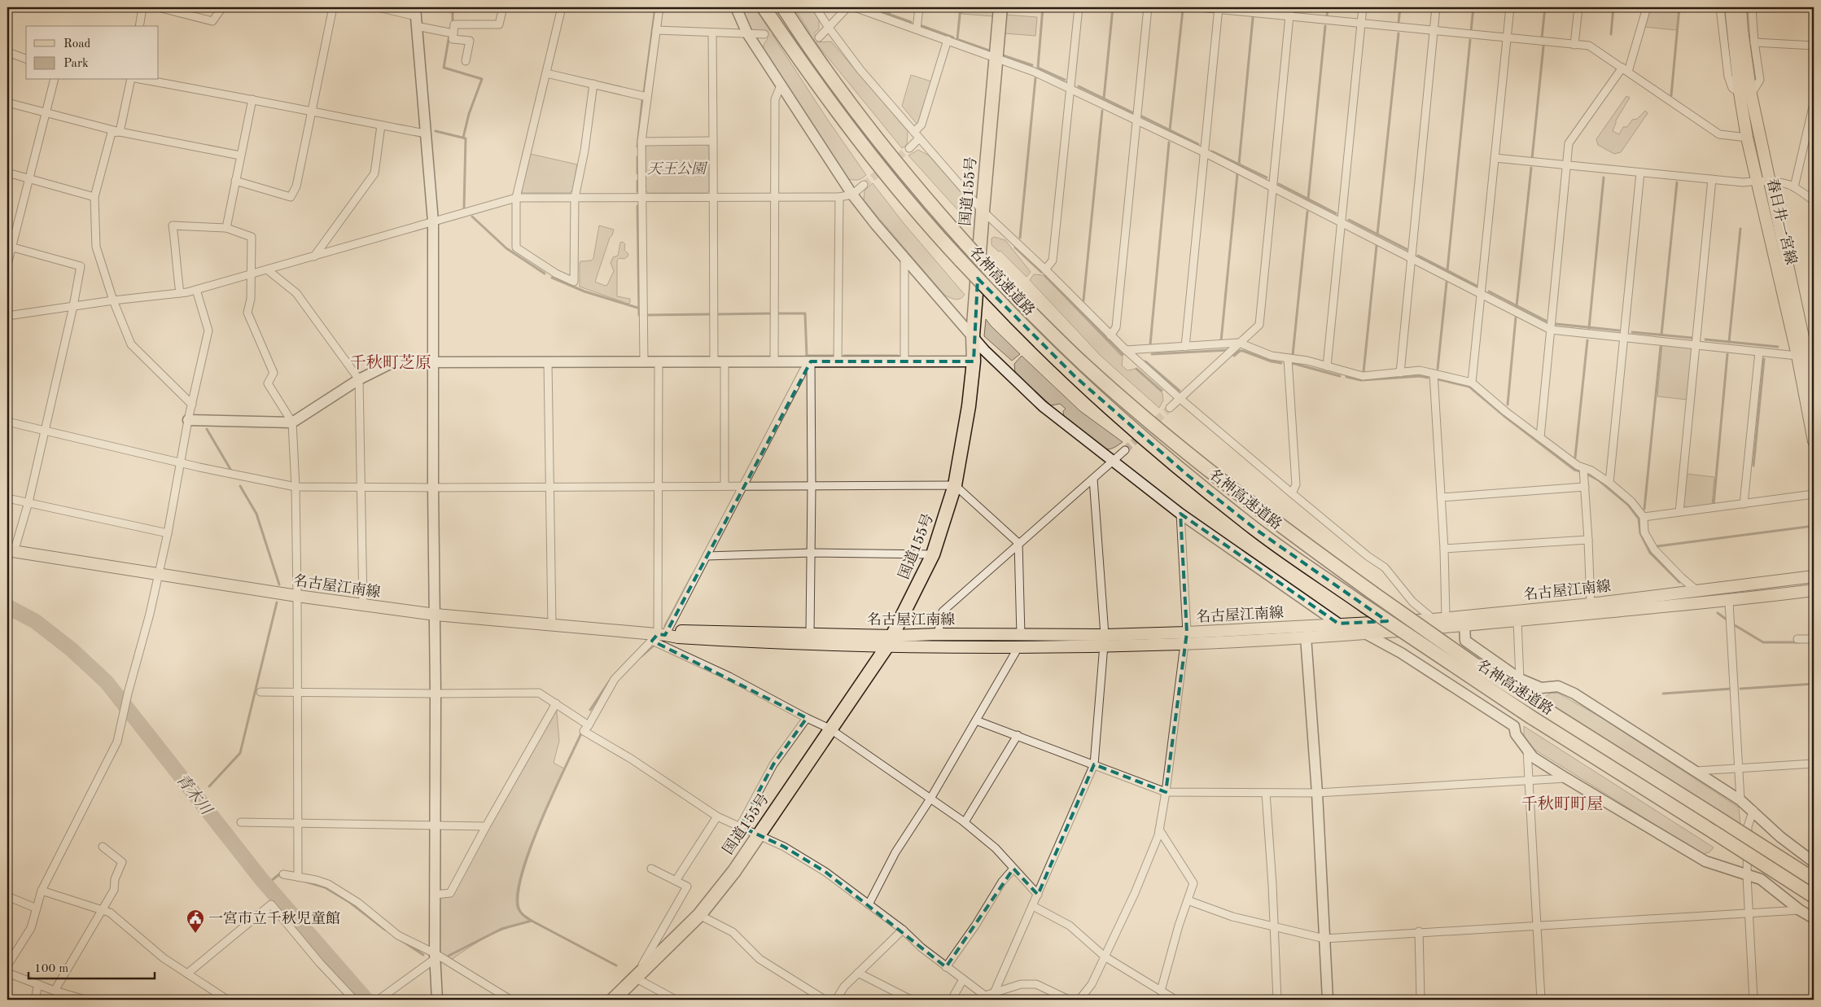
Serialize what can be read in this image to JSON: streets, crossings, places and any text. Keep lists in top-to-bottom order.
{
  "streets": {
    "highway": ["国道155号", "名神高速道路"],
    "main road": ["春日井一宮線", "名古屋江南線"]
  },
  "crossings": [
    ["国道155号", "名古屋江南線"]
  ],
  "districts": ["千秋町芝原", "千秋町町屋"],
  "water": ["青木川"],
  "parks": ["天王公園"],
  "places": {
    "public building": ["一宮市立千秋児童館"]
  },
  "legend": ["Road", "Park"],
  "scale_bar": "100 m"
}
